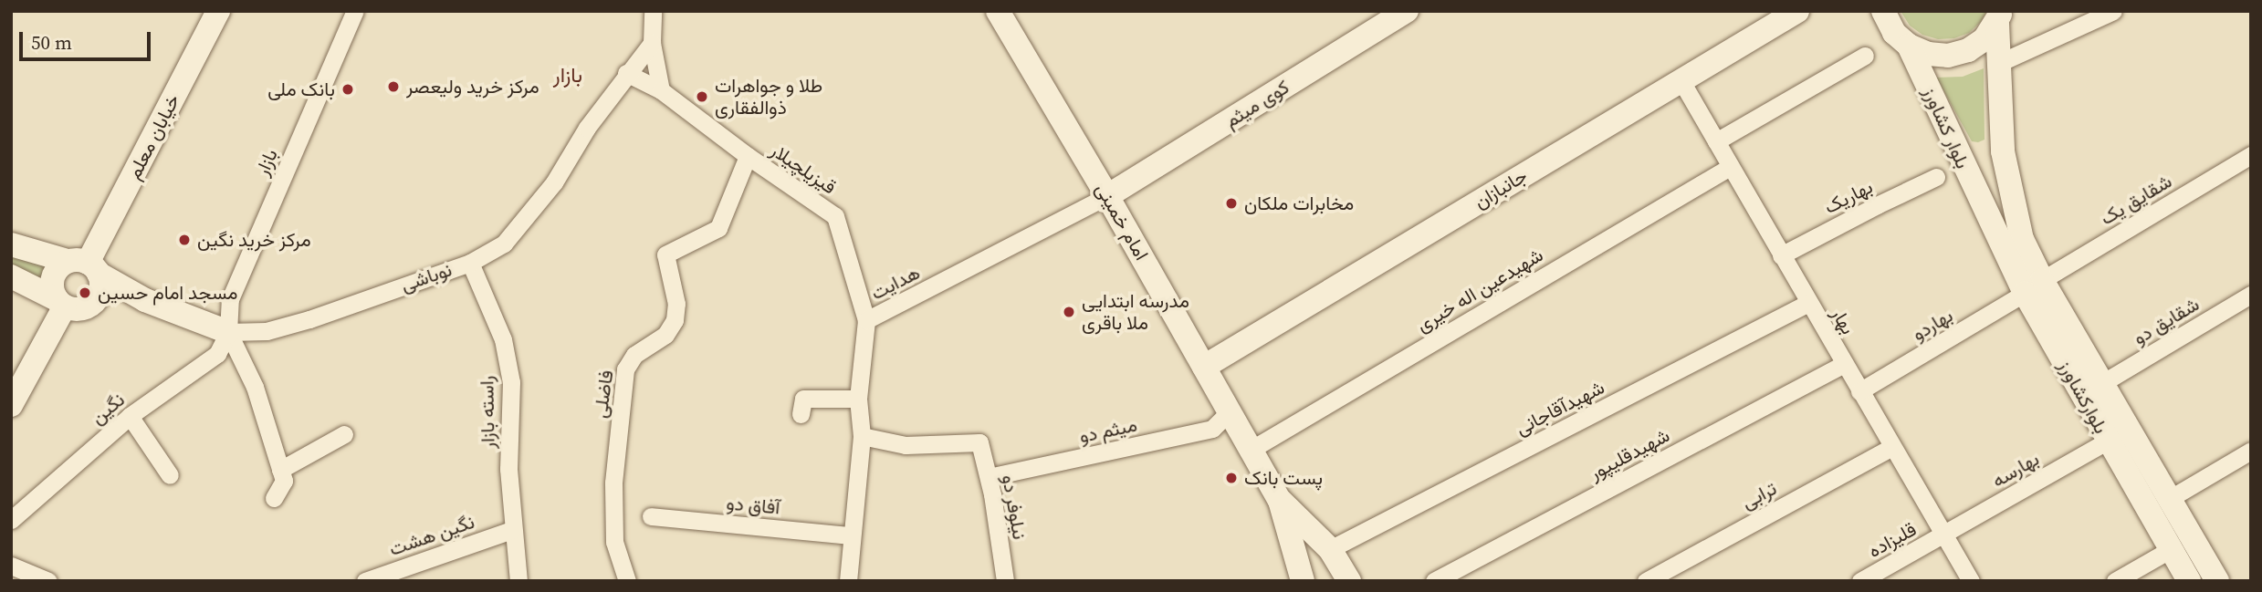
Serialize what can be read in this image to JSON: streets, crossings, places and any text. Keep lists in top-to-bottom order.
{
  "streets": {
    "main road": [
      "کوی میثم",
      "بلوار کشاورز",
      "خیابان معلم",
      "جانبازان",
      "امام خمینی",
      "نوباشی",
      "بلوارکشاورز"
    ],
    "street": [
      "بازار",
      "قیزیلچیلار",
      "بهاریک",
      "شقایق یک",
      "هدایت",
      "شهیدعین اله خیری",
      "بهار",
      "شقایق دو",
      "بهاردو",
      "فاضلی",
      "شهیدآقاجانی",
      "نگین",
      "راسته بازار",
      "میثم دو",
      "شهیدقلیپور",
      "بهارسه",
      "ترابی",
      "آفاق دو",
      "نیلوفر دو",
      "نگین هشت",
      "قلیزاده"
    ]
  },
  "crossings": [
    ["کوی میثم", "امام خمینی"],
    ["کوی میثم", "هدایت"],
    ["بلوار کشاورز", "بلوارکشاورز"],
    ["خیابان معلم", "نوباشی"],
    ["بازار", "نوباشی"],
    ["بازار", "نگین"],
    ["قیزیلچیلار", "نوباشی"],
    ["قیزیلچیلار", "هدایت"],
    ["قیزیلچیلار", "فاضلی"],
    ["جانبازان", "امام خمینی"],
    ["جانبازان", "بهار"],
    ["بهاریک", "بهار"],
    ["شقایق یک", "بهاردو"],
    ["شقایق یک", "بلوارکشاورز"],
    ["امام خمینی", "هدایت"],
    ["امام خمینی", "شهیدعین اله خیری"],
    ["امام خمینی", "میثم دو"],
    ["نوباشی", "نگین"],
    ["نوباشی", "راسته بازار"],
    ["هدایت", "آفاق دو"],
    ["هدایت", "نیلوفر دو"],
    ["شهیدعین اله خیری", "بهار"],
    ["بهار", "بهاردو"],
    ["بهار", "شهیدآقاجانی"],
    ["بهار", "شهیدقلیپور"],
    ["بهار", "بهارسه"],
    ["بهار", "ترابی"],
    ["بهار", "قلیزاده"],
    ["شقایق دو", "بلوارکشاورز"],
    ["بهاردو", "بلوارکشاورز"],
    ["بلوارکشاورز", "بهارسه"],
    ["راسته بازار", "نگین هشت"],
    ["میثم دو", "نیلوفر دو"],
    ["بهارسه", "قلیزاده"]
  ],
  "districts": ["بازار"],
  "places": [
    "مرکز خرید ولیعصر",
    "بانک ملی",
    "طلا و جواهرات ذوالفقاری",
    "مخابرات ملکان",
    "مرکز خرید نگین",
    "مسجد امام حسین",
    "مدرسه ابتدایی ملا باقری",
    "پست بانک"
  ],
  "scale_bar": "50 m"
}
